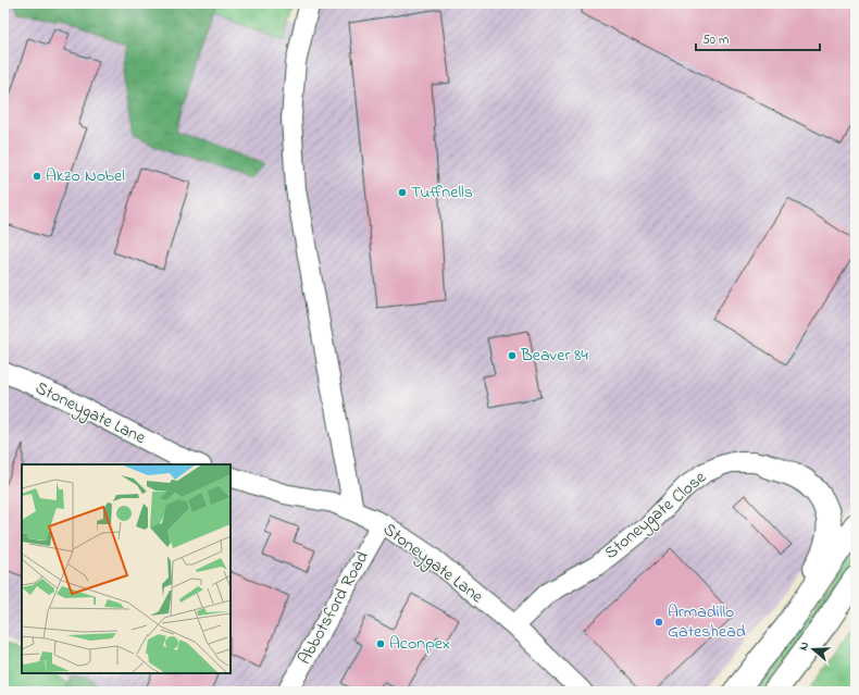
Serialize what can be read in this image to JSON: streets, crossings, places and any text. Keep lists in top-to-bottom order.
{
  "streets": {
    "street": ["Stoneygate Lane", "Stoneygate Close", "Abbotsford Road"]
  },
  "crossings": [
    ["Stoneygate Lane", "Stoneygate Close"],
    ["Stoneygate Lane", "Abbotsford Road"]
  ],
  "places": [
    "Akzo Nobel",
    "Tuffnells",
    "Beaver 84",
    "Armadillo Gateshead",
    "Aconpex"
  ],
  "scale_bar": "50 m",
  "north": "left"
}
